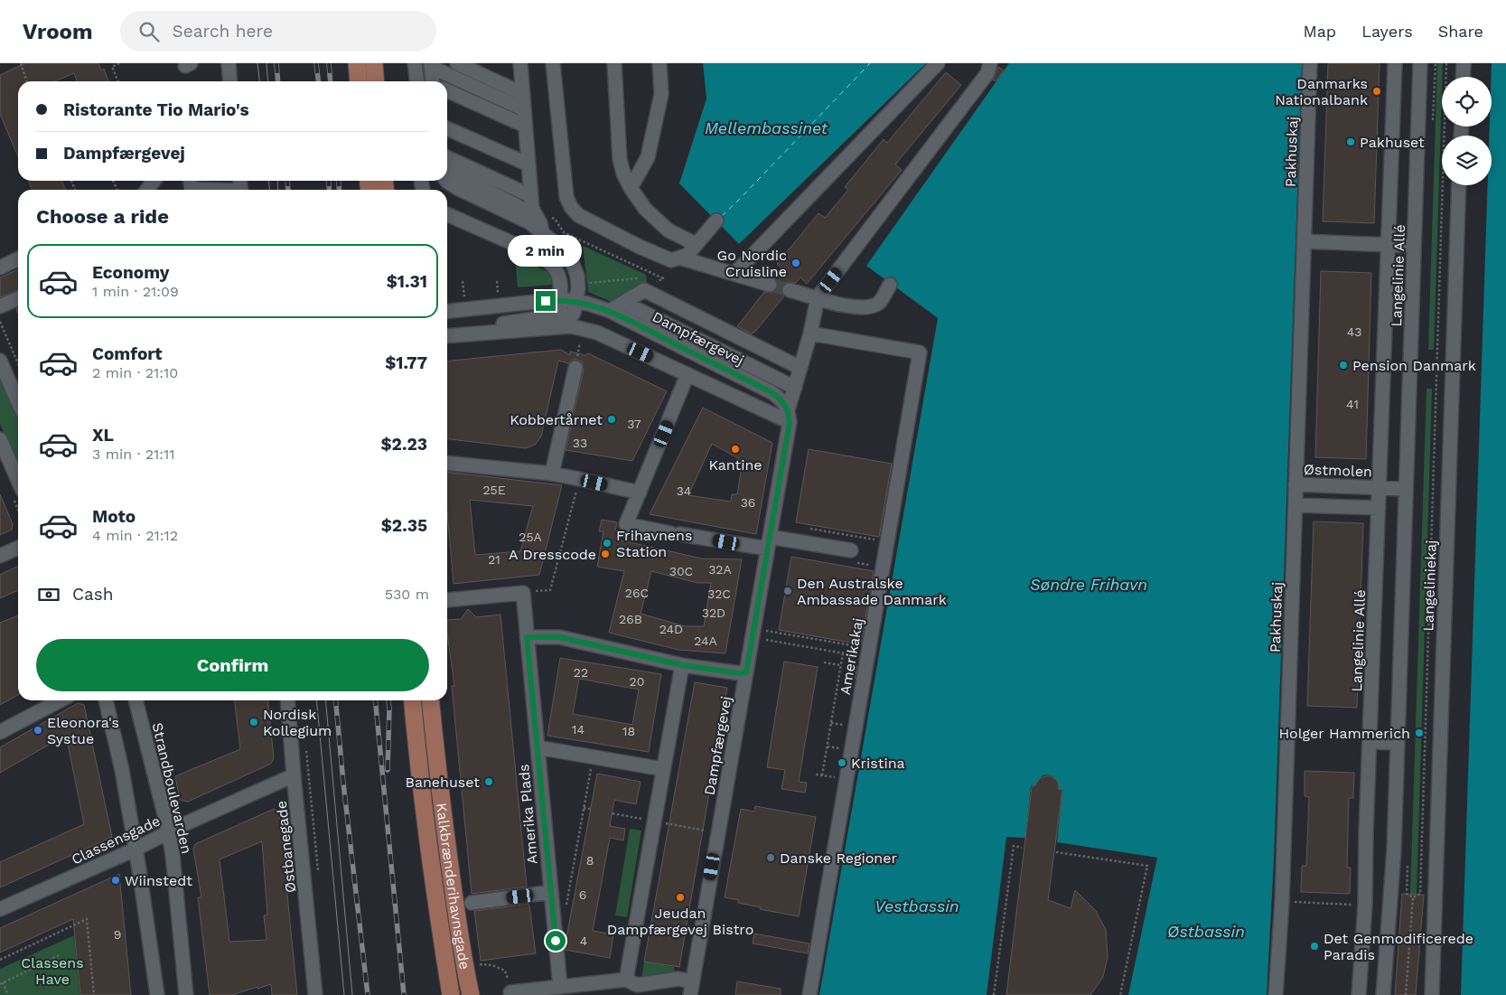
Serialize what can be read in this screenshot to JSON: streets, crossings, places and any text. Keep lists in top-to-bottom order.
{
  "streets": {
    "main road": ["Kalkbrænderihavnsgade"],
    "street": [
      "Pakhuskaj",
      "Langelinie Allé",
      "Dampfærgevej",
      "Østmolen",
      "Langeliniekaj",
      "Amerikakaj",
      "Strandboulevarden",
      "Amerika Plads",
      "Classensgade",
      "Østbanegade"
    ]
  },
  "crossings": [
    ["Pakhuskaj", "Østmolen"],
    ["Langelinie Allé", "Østmolen"],
    ["Strandboulevarden", "Classensgade"],
    ["Classensgade", "Østbanegade"]
  ],
  "water": [
    "Mellembassinet",
    "Søndre Frihavn",
    "Vestbassin",
    "Østbassin"
  ],
  "parks": ["Classens Have"],
  "places": [
    "Danmarks Nationalbank",
    "Pakhuset",
    "Go Nordic Cruisline",
    "Pension Danmark",
    "Kobbertårnet",
    "Kantine",
    "Frihavnens Station",
    "A Dresscode",
    "Den Australske Ambassade Danmark",
    "Nordisk Kollegium",
    "Eleonora's Systue",
    "Holger Hammerich",
    "Kristina",
    "Banehuset",
    "Danske Regioner",
    "Wiinstedt",
    "Jeudan Dampfærgevej Bistro",
    "Det Genmodificerede Paradis"
  ],
  "house_numbers": [
    "43",
    "41",
    "37",
    "33",
    "25E",
    "34",
    "36",
    "25A",
    "21",
    "32A",
    "30C",
    "26C",
    "32C",
    "32D",
    "26B",
    "24D",
    "24A",
    "22",
    "20",
    "14",
    "18",
    "8",
    "6",
    "9",
    "4"
  ],
  "page": {
    "header": "Vroom",
    "search": "Search here",
    "nav": ["Map", "Layers", "Share"],
    "banner": ["Ristorante Tio Mario's", "Dampfærgevej"],
    "heading": "Choose a ride",
    "bubble": "2 min",
    "list": [
      {
        "name": "Economy",
        "note": "1 min · 21:09",
        "value": "$1.31"
      },
      {
        "name": "Comfort",
        "note": "2 min · 21:10",
        "value": "$1.77"
      },
      {
        "name": "XL",
        "note": "3 min · 21:11",
        "value": "$2.23"
      },
      {
        "name": "Moto",
        "note": "4 min · 21:12",
        "value": "$2.35"
      }
    ],
    "pay": ["Cash", "530 m"],
    "buttons": "Confirm"
  }
}
